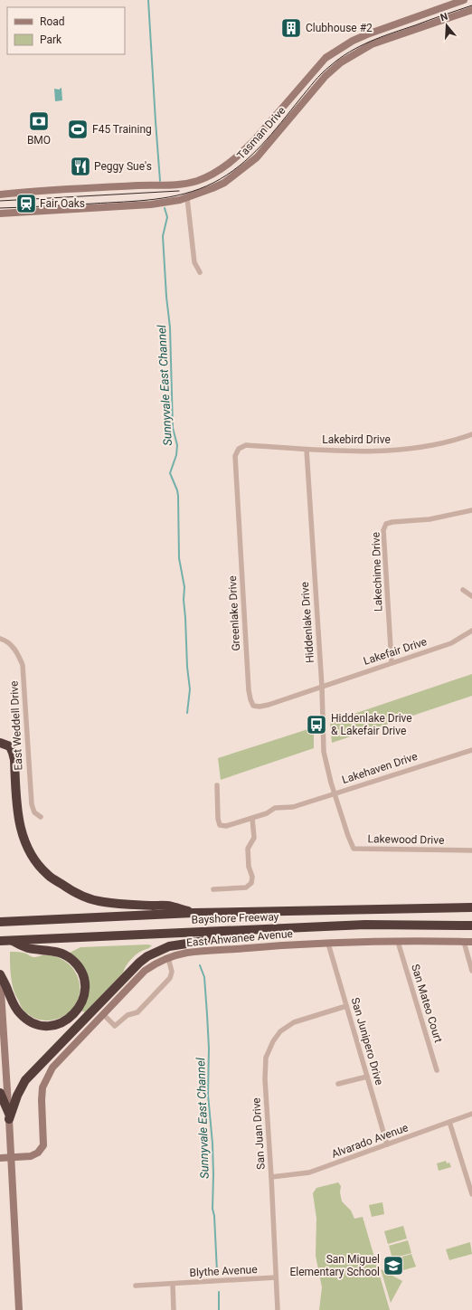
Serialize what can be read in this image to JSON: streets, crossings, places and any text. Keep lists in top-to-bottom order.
{
  "streets": {
    "highway": ["Bayshore Freeway"],
    "street": [
      "Tasman Drive",
      "Lakebird Drive",
      "Lakechime Drive",
      "Greenlake Drive",
      "Hiddenlake Drive",
      "Lakefair Drive",
      "East Weddell Drive",
      "Lakehaven Drive",
      "Lakewood Drive",
      "East Ahwanee Avenue",
      "San Mateo Court",
      "San Junipero Drive",
      "San Juan Drive",
      "Alvarado Avenue",
      "Blythe Avenue"
    ]
  },
  "crossings": [
    ["Lakebird Drive", "Greenlake Drive"],
    ["Lakebird Drive", "Hiddenlake Drive"],
    ["Lakechime Drive", "Lakefair Drive"],
    ["Greenlake Drive", "Hiddenlake Drive"],
    ["Greenlake Drive", "Lakefair Drive"],
    ["Hiddenlake Drive", "Lakefair Drive"],
    ["Hiddenlake Drive", "Lakehaven Drive"],
    ["Hiddenlake Drive", "Lakewood Drive"],
    ["Lakehaven Drive", "Lakewood Drive"],
    ["East Ahwanee Avenue", "San Mateo Court"],
    ["East Ahwanee Avenue", "San Junipero Drive"],
    ["San Junipero Drive", "San Juan Drive"],
    ["San Junipero Drive", "Alvarado Avenue"],
    ["San Juan Drive", "Alvarado Avenue"],
    ["San Juan Drive", "Blythe Avenue"]
  ],
  "water": ["Sunnyvale East Channel"],
  "places": {
    "building": ["Clubhouse #2"],
    "bank": ["BMO"],
    "sports": ["F45 Training"],
    "restaurant": ["Peggy Sue's"],
    "station": ["Fair Oaks"],
    "bus stop": ["Hiddenlake Drive & Lakefair Drive"],
    "school or university": ["San Miguel Elementary School"]
  },
  "legend": ["Road", "Park"],
  "north": "top"
}
